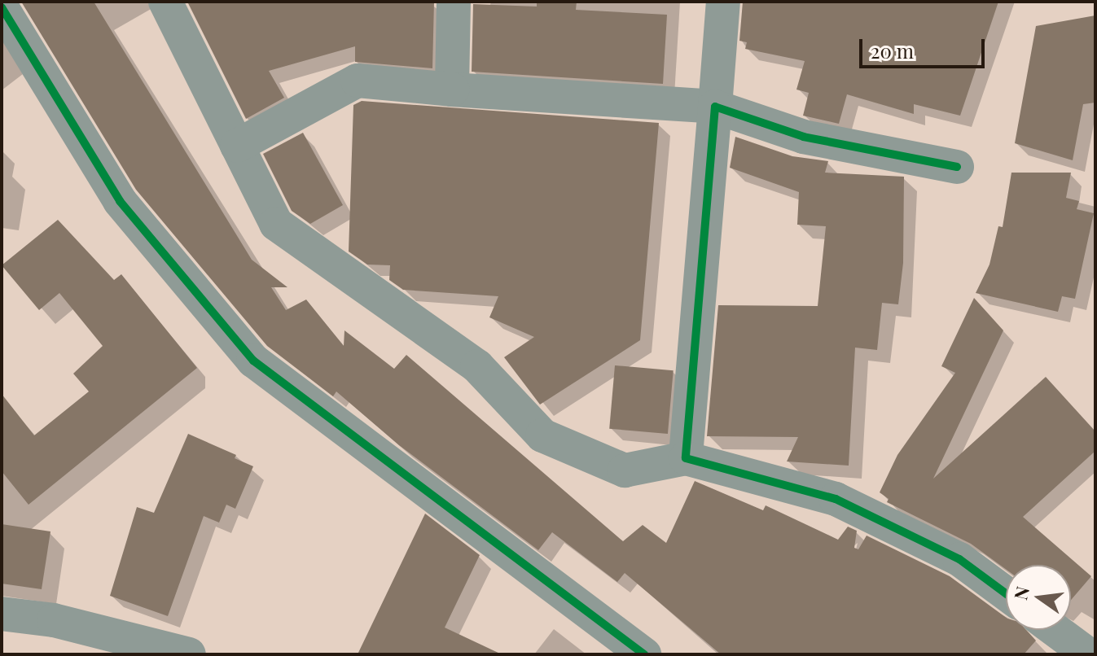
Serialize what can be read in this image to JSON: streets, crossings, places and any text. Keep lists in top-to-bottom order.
{
  "scale_bar": "20 m",
  "north": "left"
}
